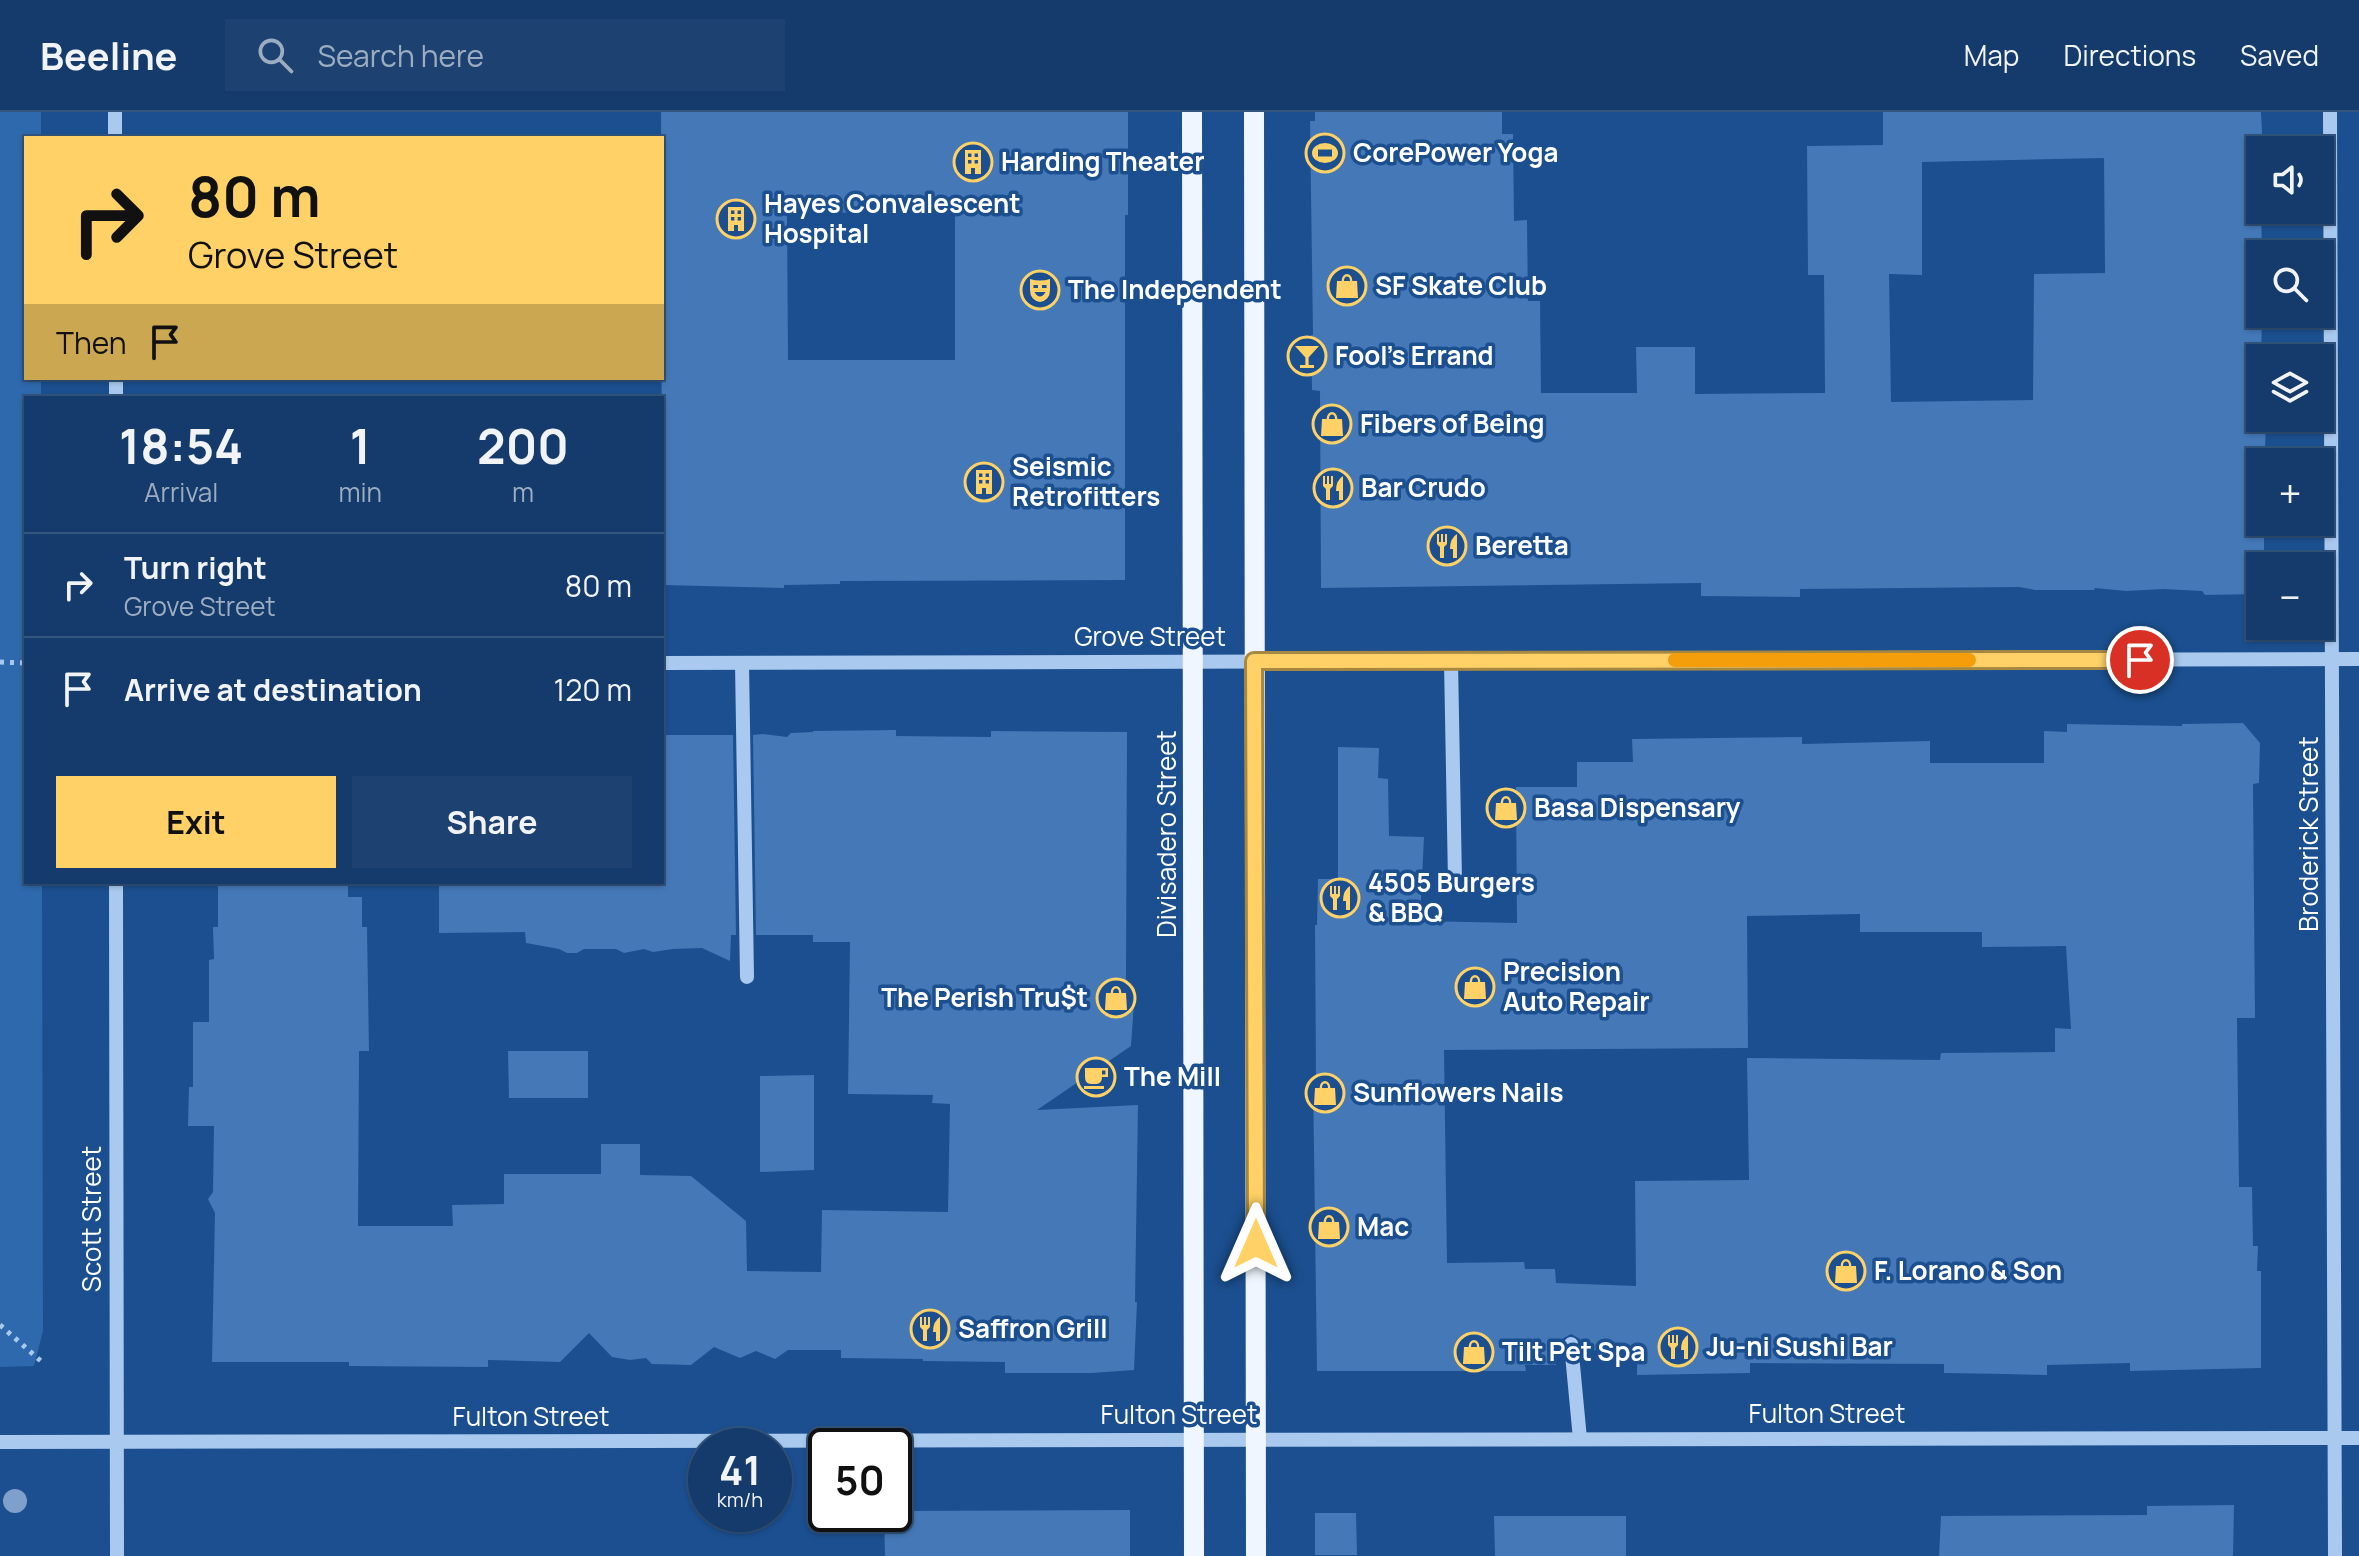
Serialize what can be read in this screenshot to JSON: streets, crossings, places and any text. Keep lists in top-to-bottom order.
{
  "streets": {
    "main road": ["Divisadero Street"],
    "street": [
      "Grove Street",
      "Broderick Street",
      "Scott Street",
      "Fulton Street"
    ]
  },
  "crossings": [
    ["Grove Street", "Divisadero Street"],
    ["Grove Street", "Broderick Street"],
    ["Divisadero Street", "Fulton Street"],
    ["Broderick Street", "Fulton Street"],
    ["Scott Street", "Fulton Street"]
  ],
  "places": {
    "sports": ["CorePower Yoga"],
    "building": ["Harding Theater", "Hayes Convalescent Hospital", "Seismic Retrofitters"],
    "shop": [
      "SF Skate Club",
      "Fibers of Being",
      "Basa Dispensary",
      "Precision Auto Repair",
      "The Perish Tru$t",
      "Sunflowers Nails",
      "Mac",
      "F. Lorano & Son",
      "Tilt Pet Spa"
    ],
    "theatre": ["The Independent"],
    "bar": ["Fool's Errand"],
    "restaurant": [
      "Bar Crudo",
      "Beretta",
      "4505 Burgers & BBQ",
      "Saffron Grill",
      "Ju-ni Sushi Bar"
    ],
    "cafe": ["The Mill"]
  },
  "page": {
    "header": "Beeline",
    "search": "Search here",
    "nav": ["Map", "Directions", "Saved"],
    "map_buttons": ["+", "−"],
    "turn": ["80 m", "Grove Street"],
    "then": "Then",
    "eta": [
      "18:54",
      "Arrival",
      "1",
      "min",
      "200",
      "m"
    ],
    "list": [
      {
        "name": "Turn right",
        "note": "Grove Street",
        "value": "80 m"
      },
      {
        "name": "Arrive at destination",
        "value": "120 m"
      }
    ],
    "buttons": ["Exit", "Share"],
    "speed": "41 km/h",
    "limit": "50"
  }
}
